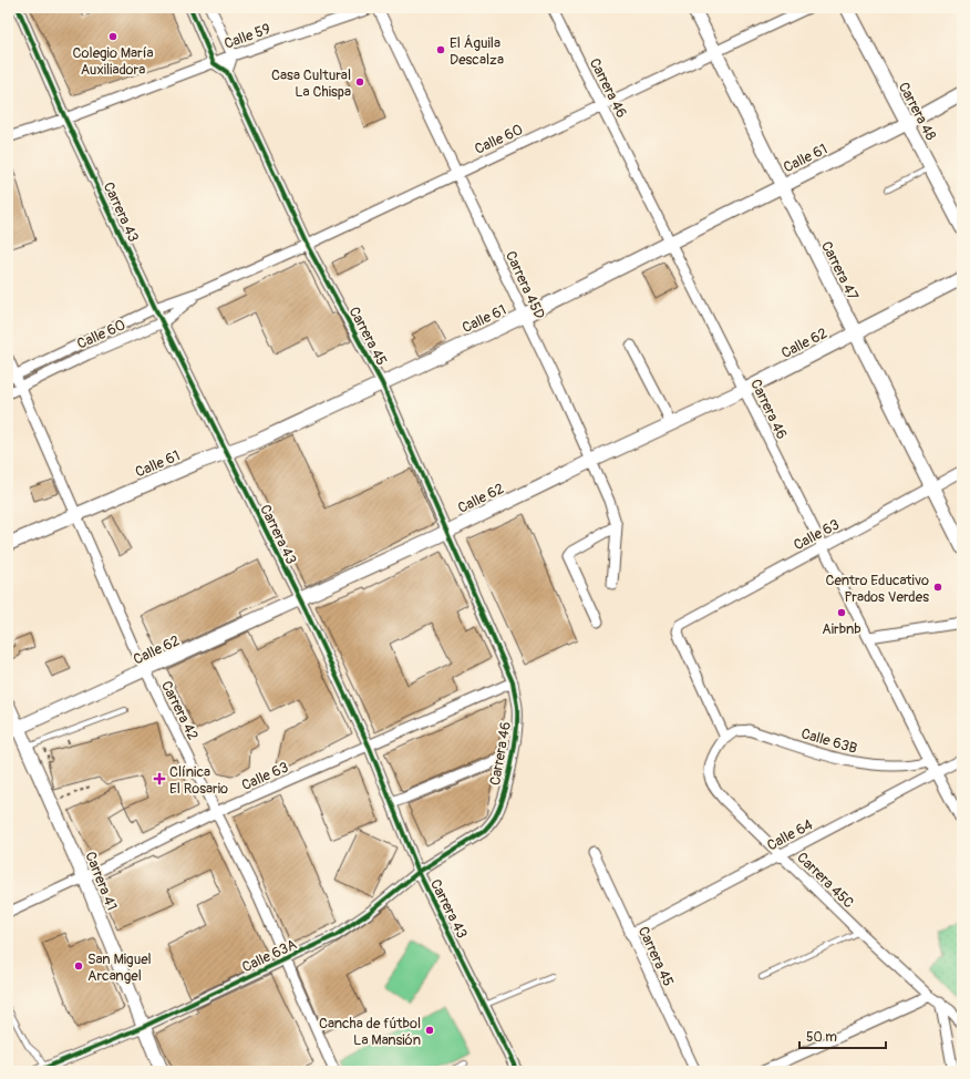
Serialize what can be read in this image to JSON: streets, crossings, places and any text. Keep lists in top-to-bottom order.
{
  "streets": {
    "main road": [
      "Carrera 48",
      "Calle 61",
      "Carrera 47",
      "Calle 62",
      "Carrera 41"
    ],
    "street": [
      "Calle 59",
      "Carrera 46",
      "Calle 60",
      "Carrera 43",
      "Carrera 45D",
      "Carrera 45",
      "Calle 63",
      "Carrera 42",
      "Calle 63B",
      "Calle 64",
      "Carrera 45C",
      "Calle 63A"
    ]
  },
  "crossings": [
    ["Calle 59", "Carrera 43"],
    ["Carrera 46", "Calle 60"],
    ["Carrera 46", "Calle 61"],
    ["Carrera 46", "Carrera 45"],
    ["Carrera 46", "Calle 62"],
    ["Carrera 46", "Calle 63"],
    ["Carrera 46", "Calle 63B"],
    ["Carrera 46", "Calle 64"],
    ["Carrera 46", "Calle 63A"],
    ["Carrera 48", "Calle 61"],
    ["Calle 60", "Carrera 43"],
    ["Calle 60", "Carrera 47"],
    ["Calle 60", "Carrera 45D"],
    ["Calle 60", "Carrera 45"],
    ["Calle 60", "Carrera 42"],
    ["Calle 61", "Carrera 43"],
    ["Calle 61", "Carrera 47"],
    ["Calle 61", "Carrera 45D"],
    ["Calle 61", "Carrera 45"],
    ["Calle 61", "Carrera 42"],
    ["Carrera 43", "Calle 62"],
    ["Carrera 43", "Calle 63"],
    ["Carrera 43", "Calle 63A"],
    ["Carrera 47", "Calle 62"],
    ["Carrera 47", "Calle 63"],
    ["Carrera 45D", "Calle 62"],
    ["Carrera 45", "Calle 62"],
    ["Carrera 45", "Calle 63"],
    ["Carrera 45", "Calle 64"],
    ["Calle 62", "Carrera 42"],
    ["Calle 62", "Carrera 41"],
    ["Calle 63", "Carrera 42"],
    ["Calle 63", "Calle 63B"],
    ["Calle 63", "Carrera 45C"],
    ["Calle 63", "Carrera 41"],
    ["Carrera 42", "Calle 63A"],
    ["Calle 63B", "Carrera 45C"],
    ["Calle 64", "Carrera 45C"],
    ["Carrera 41", "Calle 63A"]
  ],
  "places": {
    "other": [
      "Colegio María Auxiliadora",
      "El Águila Descalza",
      "Casa Cultural La Chispa",
      "Centro Educativo Prados Verdes",
      "Airbnb",
      "San Miguel Arcangel",
      "Cancha de fútbol La Mansión"
    ],
    "health": ["Clínica El Rosario"]
  },
  "scale_bar": "50 m"
}
